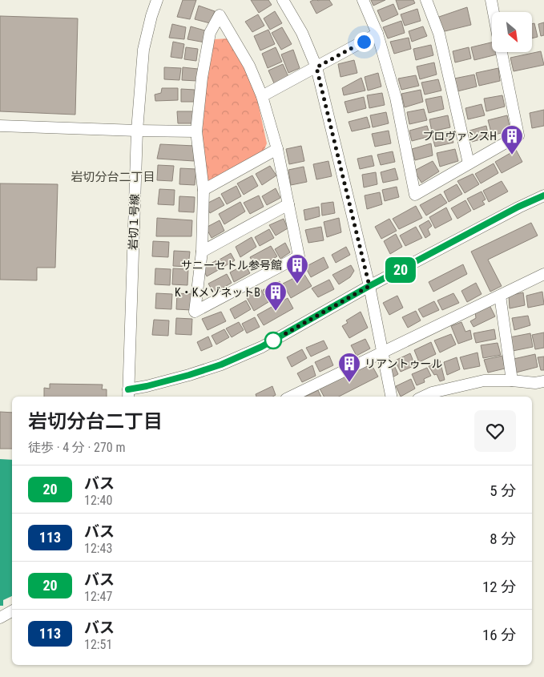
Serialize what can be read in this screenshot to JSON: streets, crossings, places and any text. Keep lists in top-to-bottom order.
{
  "streets": {
    "street": ["岩切１号線"]
  },
  "districts": ["岩切分台二丁目"],
  "places": {
    "building": [
      "プロヴァンスH",
      "サニーセトル参号館",
      "K・KメゾネットB",
      "リアントゥール"
    ]
  },
  "lines": ["bus line 20"],
  "north": "bottom right",
  "page": {
    "on_map": "20",
    "heading": ["岩切分台二丁目", "徒歩 · 4 分 · 270 m"],
    "list": [
      {
        "mark": "20",
        "name": "バス",
        "note": "12:40",
        "value": "5 分"
      },
      {
        "mark": "113",
        "name": "バス",
        "note": "12:43",
        "value": "8 分"
      },
      {
        "mark": "20",
        "name": "バス",
        "note": "12:47",
        "value": "12 分"
      },
      {
        "mark": "113",
        "name": "バス",
        "note": "12:51",
        "value": "16 分"
      }
    ]
  }
}
